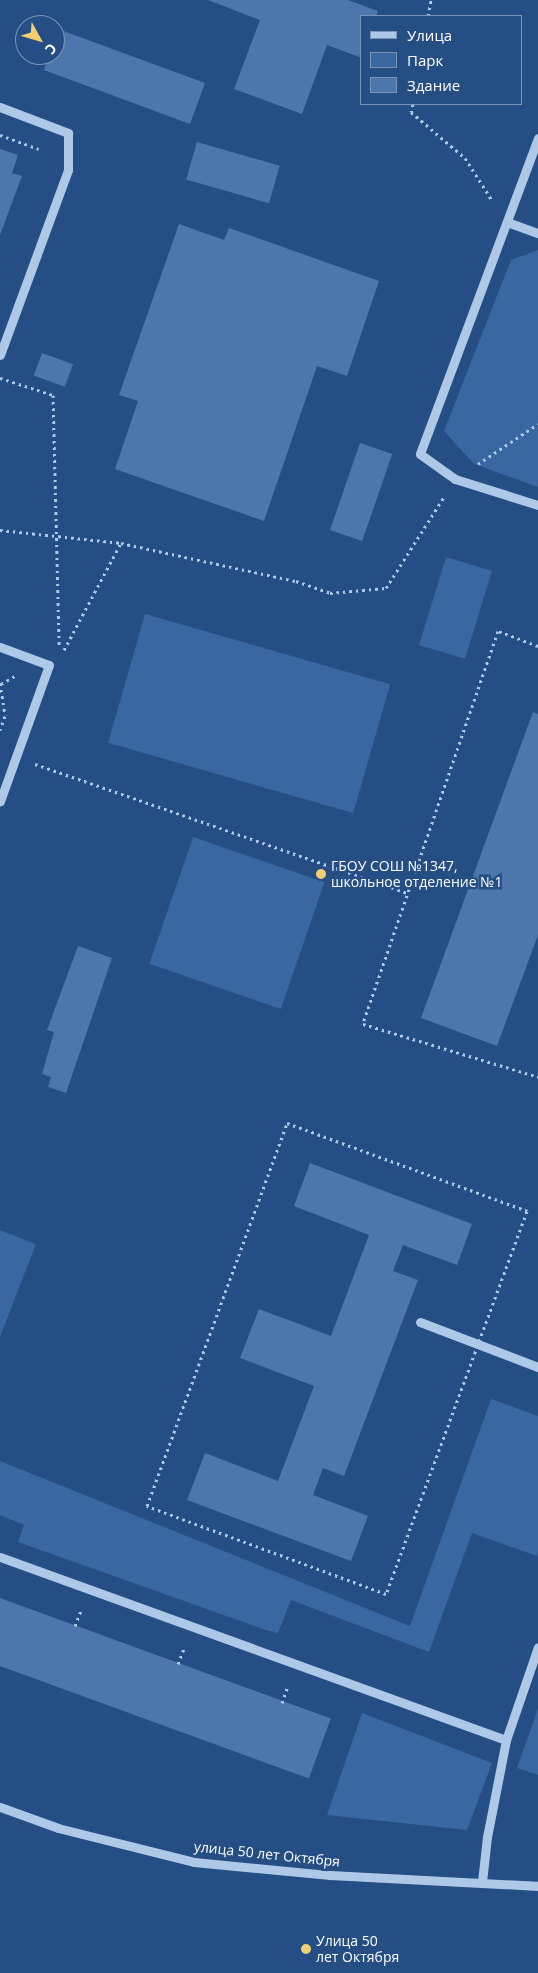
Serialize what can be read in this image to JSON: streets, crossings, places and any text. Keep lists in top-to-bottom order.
{
  "streets": {
    "street": ["улица 50 лет Октября"]
  },
  "places": ["ГБОУ СОШ №1347, школьное отделение №1", "Улица 50 лет Октября"],
  "legend": ["Улица", "Парк", "Здание"],
  "north": "bottom right"
}
